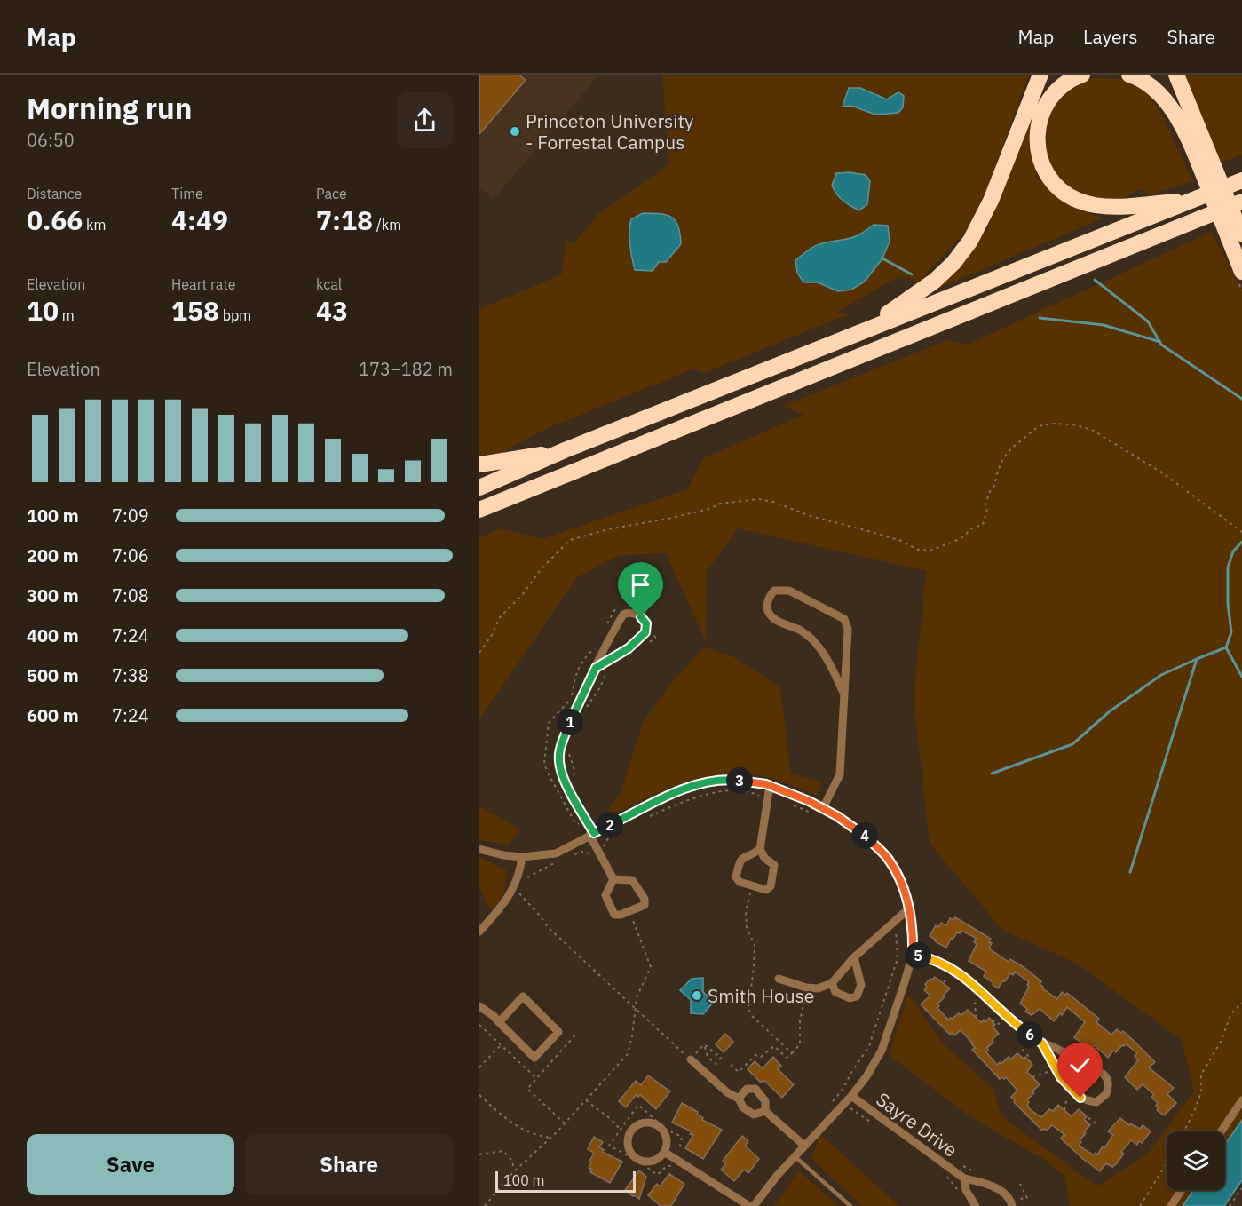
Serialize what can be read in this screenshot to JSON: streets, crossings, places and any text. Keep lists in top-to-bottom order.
{
  "streets": {
    "street": ["Sayre Drive"]
  },
  "places": ["Princeton University - Forrestal Campus", "Smith House"],
  "scale_bar": "100 m",
  "page": {
    "header": "Map",
    "nav": ["Map", "Layers", "Share"],
    "heading": ["Morning run", "06:50"],
    "stats": [
      ["Distance", "0.66 km"],
      ["Time", "4:49"],
      ["Pace", "7:18 /km"],
      ["Elevation", "10 m"],
      ["Heart rate", "158 bpm"],
      ["kcal", "43"]
    ],
    "chart": ["Elevation", "173–182 m"],
    "list": [
      {
        "name": "100 m",
        "note": "7:09"
      },
      {
        "name": "200 m",
        "note": "7:06"
      },
      {
        "name": "300 m",
        "note": "7:08"
      },
      {
        "name": "400 m",
        "note": "7:24"
      },
      {
        "name": "500 m",
        "note": "7:38"
      },
      {
        "name": "600 m",
        "note": "7:24"
      }
    ],
    "pins": [
      "1",
      "3",
      "2",
      "4",
      "5",
      "6"
    ],
    "buttons": ["Save", "Share"],
    "scale": "100 m"
  }
}
